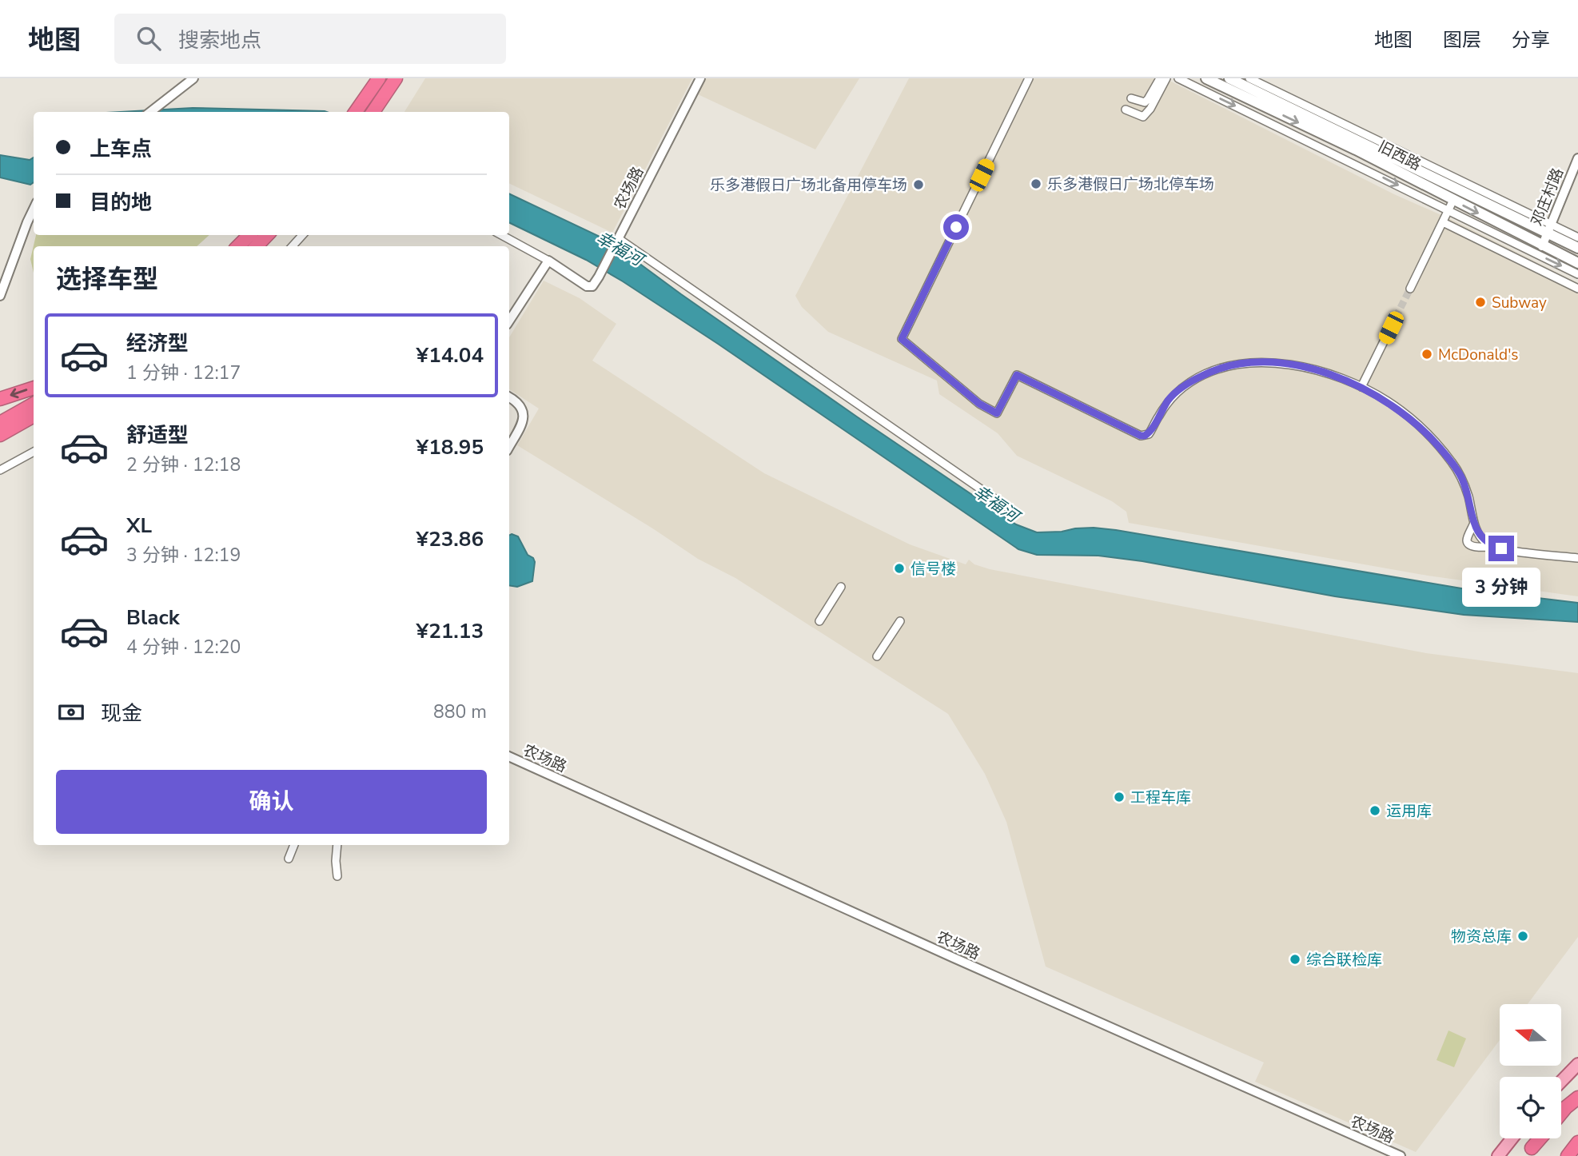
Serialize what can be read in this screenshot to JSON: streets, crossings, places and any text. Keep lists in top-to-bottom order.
{
  "streets": {
    "main road": ["旧西路"],
    "street": ["农场路", "邓庄村路"]
  },
  "crossings": [
    ["旧西路", "邓庄村路"]
  ],
  "water": ["幸福河"],
  "places": [
    "乐多港假日广场北停车场",
    "乐多港假日广场北备用停车场",
    "Subway",
    "McDonald's",
    "信号楼",
    "工程车库",
    "运用库",
    "物资总库",
    "综合联检库"
  ],
  "north": "left",
  "page": {
    "header": "地图",
    "search": "搜索地点",
    "nav": ["地图", "图层", "分享"],
    "banner": ["上车点", "目的地"],
    "heading": "选择车型",
    "list": [
      {
        "name": "经济型",
        "note": "1 分钟 · 12:17",
        "value": "¥14.04"
      },
      {
        "name": "舒适型",
        "note": "2 分钟 · 12:18",
        "value": "¥18.95"
      },
      {
        "name": "XL",
        "note": "3 分钟 · 12:19",
        "value": "¥23.86"
      },
      {
        "name": "Black",
        "note": "4 分钟 · 12:20",
        "value": "¥21.13"
      }
    ],
    "bubble": "3 分钟",
    "pay": ["现金", "880 m"],
    "buttons": "确认"
  }
}
